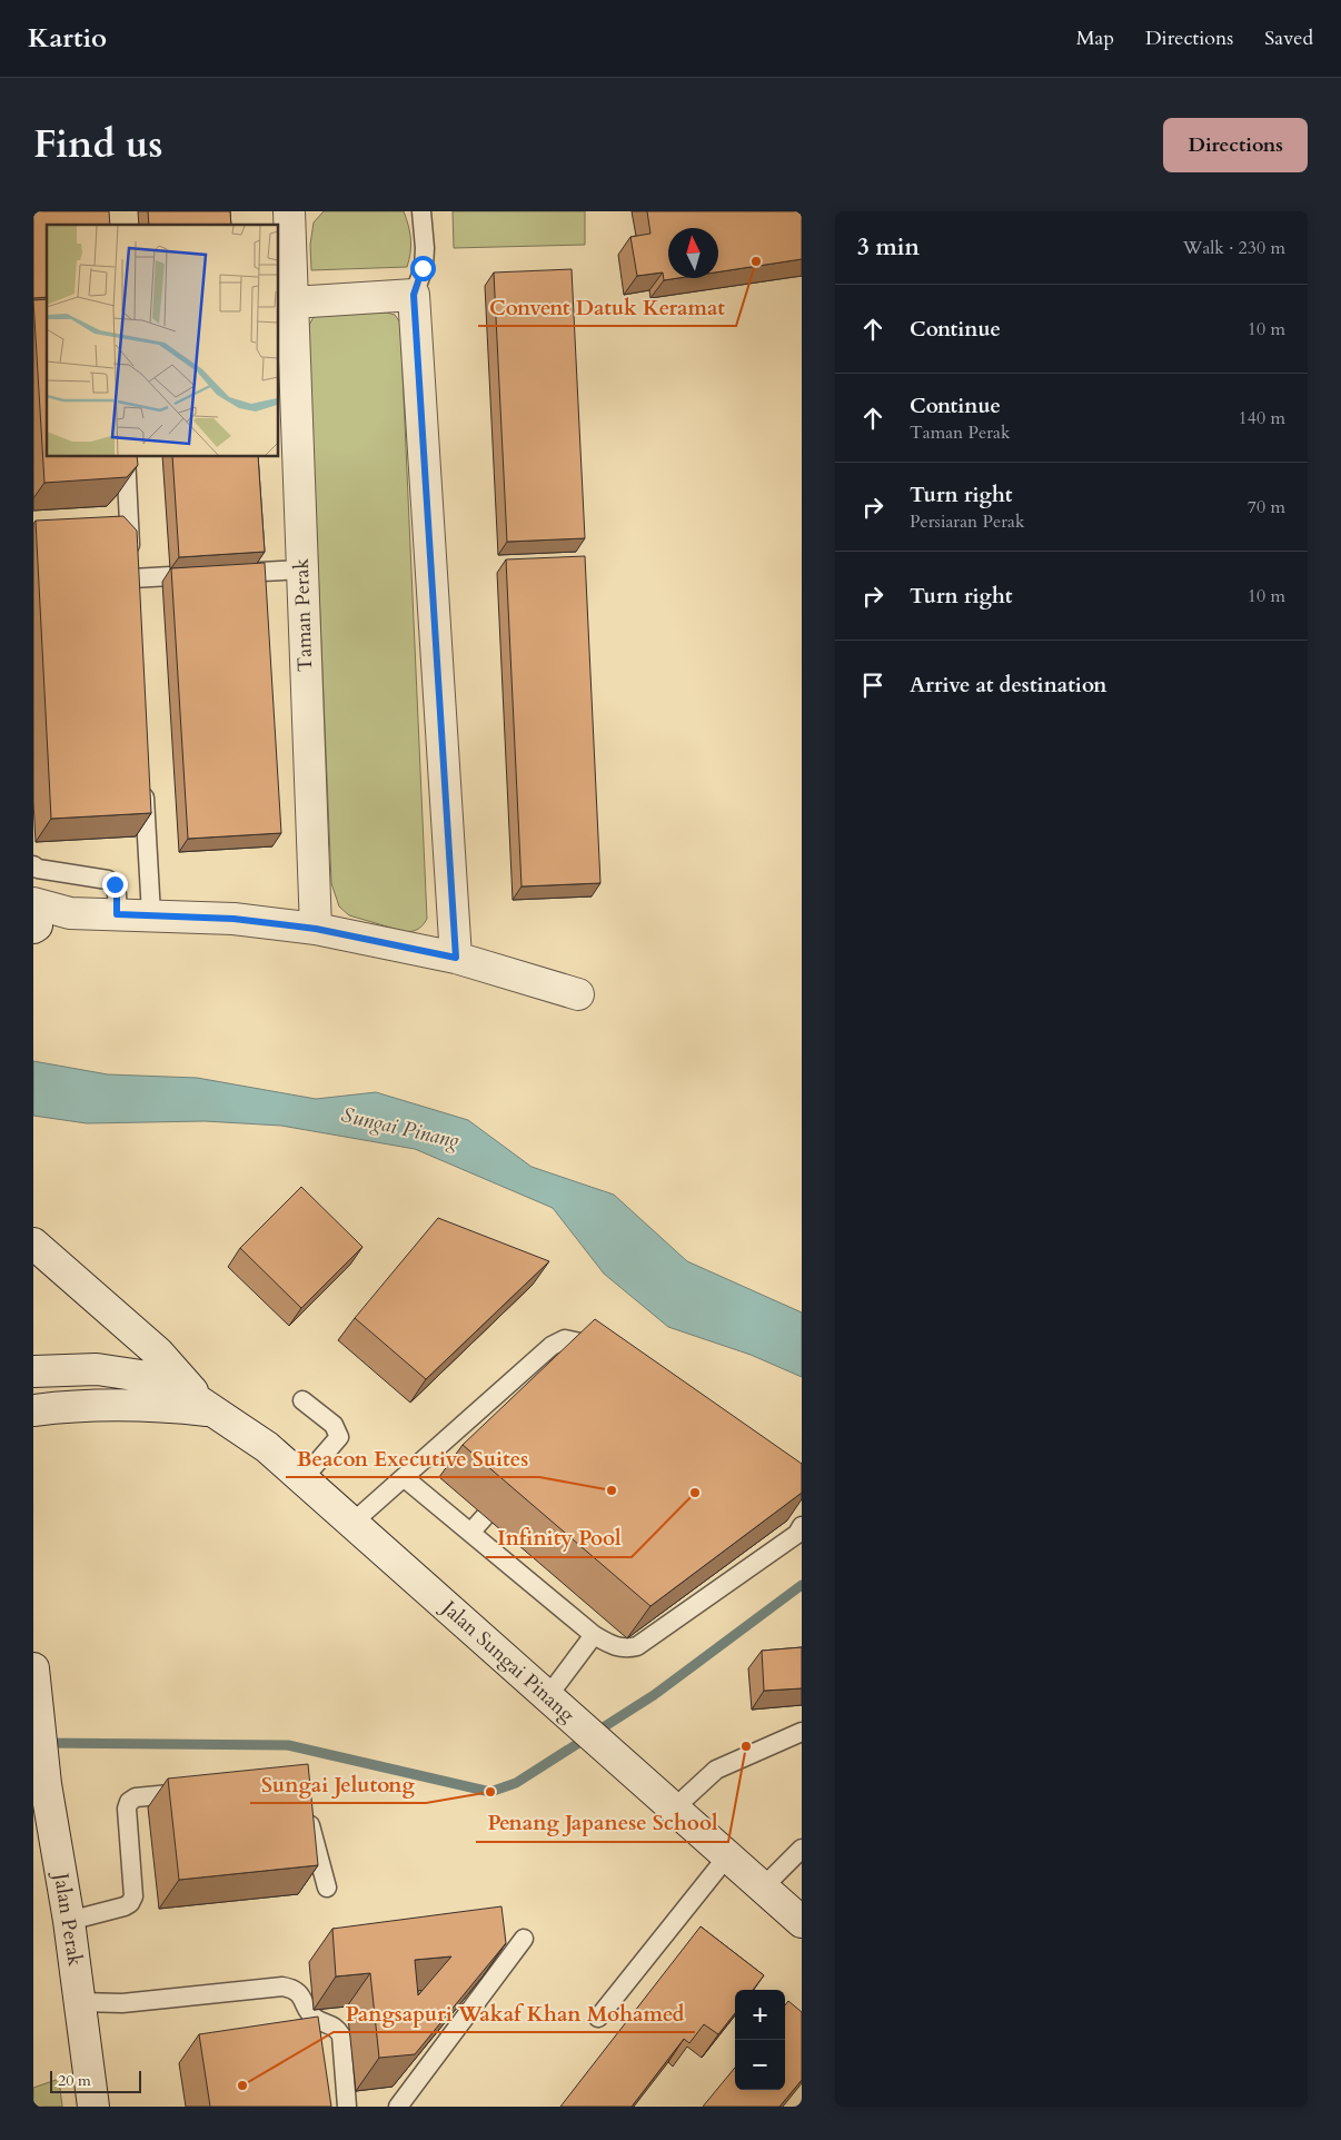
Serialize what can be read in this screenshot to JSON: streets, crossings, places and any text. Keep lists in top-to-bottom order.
{
  "streets": {
    "street": ["Taman Perak", "Jalan Sungai Pinang", "Jalan Perak"]
  },
  "water": ["Sungai Pinang"],
  "places": [
    "Convent Datuk Keramat",
    "Beacon Executive Suites",
    "Infinity Pool",
    "Penang Japanese School",
    "Sungai Jelutong",
    "Pangsapuri Wakaf Khan Mohamed"
  ],
  "scale_bar": "20 m",
  "north": "top",
  "page": {
    "header": "Kartio",
    "nav": ["Map", "Directions", "Saved"],
    "title": "Find us",
    "buttons": "Directions",
    "heading": ["3 min", "Walk · 230 m"],
    "list": [
      ["Continue", "10 m"],
      ["Continue", "Taman Perak", "140 m"],
      ["Turn right", "Persiaran Perak", "70 m"],
      ["Turn right", "10 m"],
      "Arrive at destination"
    ],
    "map_buttons": ["+", "−"],
    "scale": "20 m"
  }
}
